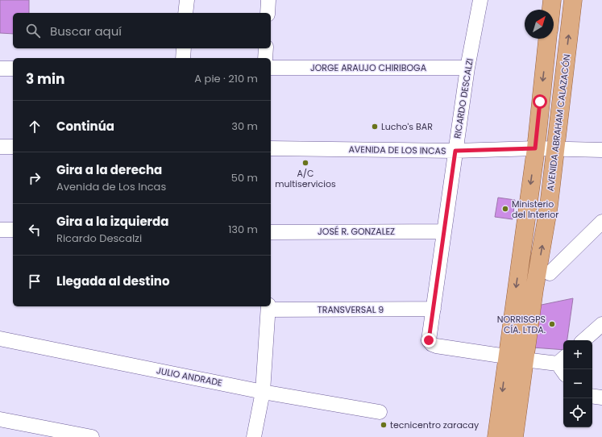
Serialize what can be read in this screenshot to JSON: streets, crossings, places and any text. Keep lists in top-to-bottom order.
{
  "streets": {
    "main road": ["AVENIDA ABRAHAM CALAZACÓN"],
    "street": [
      "JORGE ARAUJO CHIRIBOGA",
      "RICARDO DESCALZI",
      "AVENIDA DE LOS INCAS",
      "JOSÉ R. GONZALEZ",
      "TRANSVERSAL 9",
      "JULIO ANDRADE"
    ]
  },
  "crossings": [
    ["JORGE ARAUJO CHIRIBOGA", "RICARDO DESCALZI"],
    ["RICARDO DESCALZI", "AVENIDA DE LOS INCAS"],
    ["RICARDO DESCALZI", "JOSÉ R. GONZALEZ"],
    ["RICARDO DESCALZI", "TRANSVERSAL 9"],
    ["AVENIDA ABRAHAM CALAZACÓN", "AVENIDA DE LOS INCAS"]
  ],
  "places": [
    "Lucho's BAR",
    "A/C multiservicios",
    "Ministerio del Interior",
    "NORRISGPS CÍA. LTDA.",
    "tecnicentro zaracay"
  ],
  "north": "top right",
  "page": {
    "search": "Buscar aquí",
    "heading": ["3 min", "A pie · 210 m"],
    "list": [
      ["Continúa", "30 m"],
      ["Gira a la derecha", "Avenida de Los Incas", "50 m"],
      ["Gira a la izquierda", "Ricardo Descalzi", "130 m"],
      "Llegada al destino"
    ],
    "map_buttons": ["+", "−"]
  }
}
